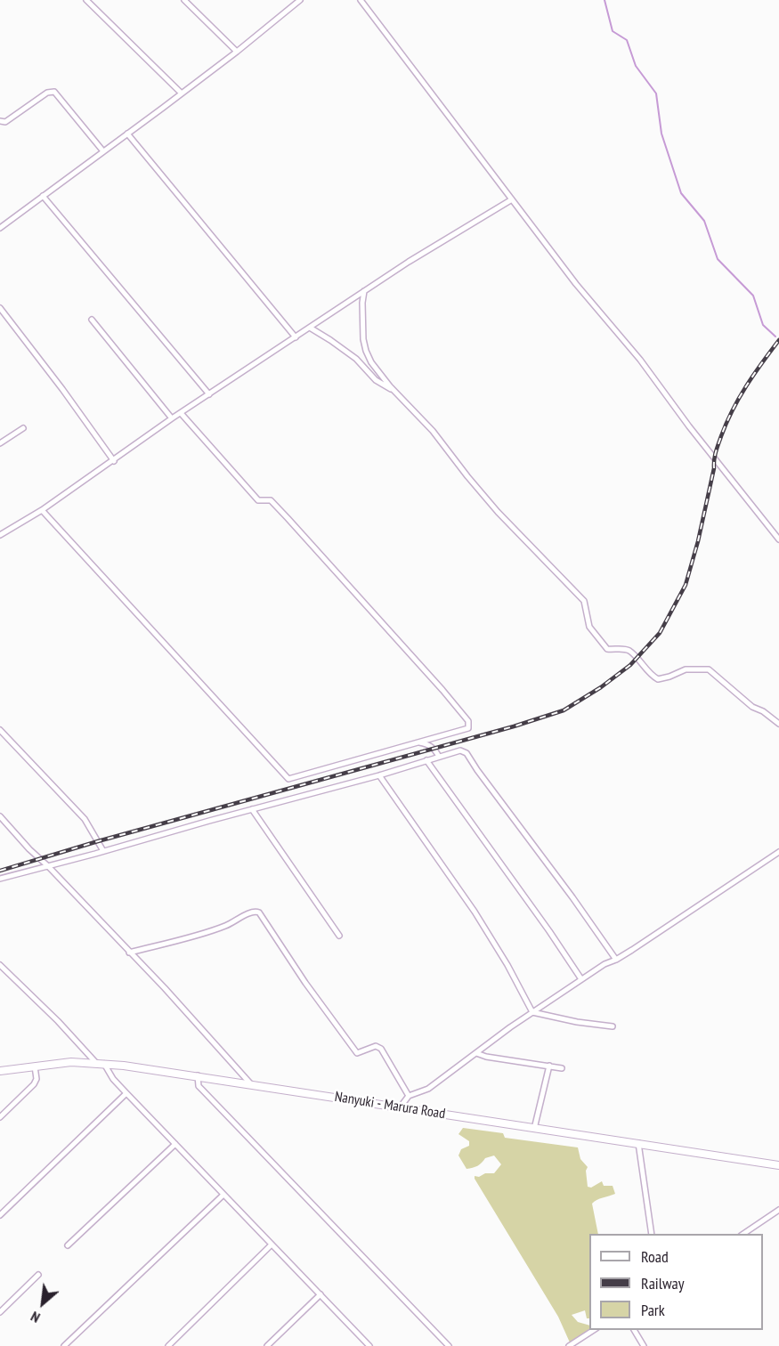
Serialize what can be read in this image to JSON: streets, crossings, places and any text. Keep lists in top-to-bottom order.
{
  "streets": {
    "street": ["Nanyuki - Marura Road"]
  },
  "legend": ["Road", "Railway", "Park"],
  "north": "bottom left"
}
